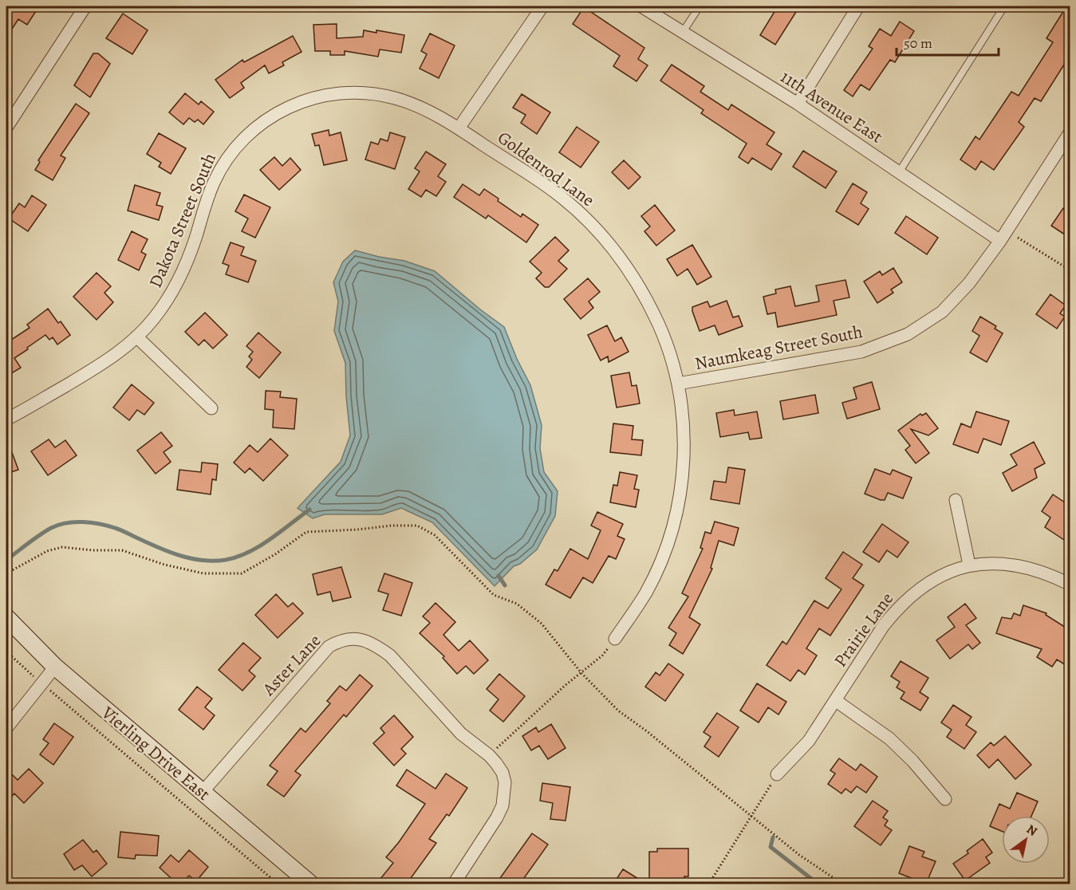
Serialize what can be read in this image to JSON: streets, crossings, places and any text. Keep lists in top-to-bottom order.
{
  "streets": {
    "street": [
      "11th Avenue East",
      "Goldenrod Lane",
      "Dakota Street South",
      "Naumkeag Street South",
      "Prairie Lane",
      "Aster Lane",
      "Vierling Drive East"
    ]
  },
  "crossings": [
    ["11th Avenue East", "Naumkeag Street South"],
    ["Goldenrod Lane", "Dakota Street South"],
    ["Goldenrod Lane", "Naumkeag Street South"],
    ["Aster Lane", "Vierling Drive East"]
  ],
  "scale_bar": "50 m",
  "north": "top right"
}
